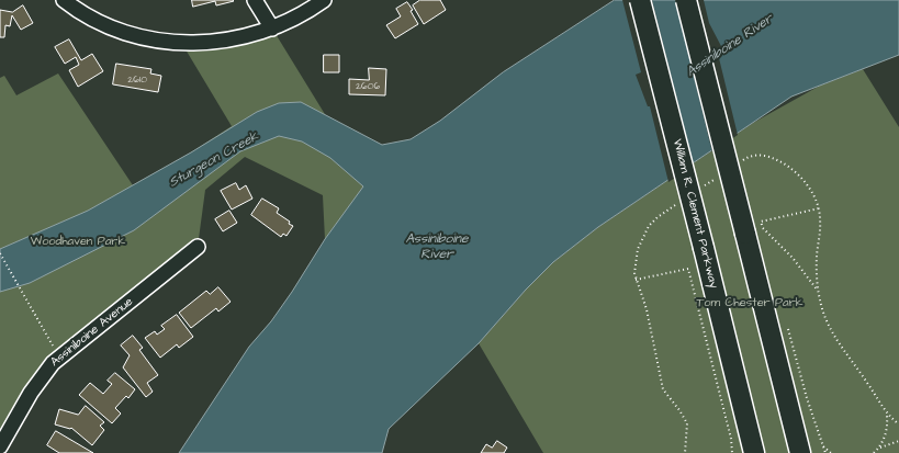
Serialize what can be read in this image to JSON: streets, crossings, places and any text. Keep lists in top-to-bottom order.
{
  "streets": {
    "main road": ["William R. Clement Parkway"],
    "street": ["Assiniboine Avenue"]
  },
  "water": ["Assiniboine River", "Sturgeon Creek"],
  "parks": ["Woodhaven Park", "Tom Chester Park"],
  "house_numbers": ["2610", "2606"]
}
